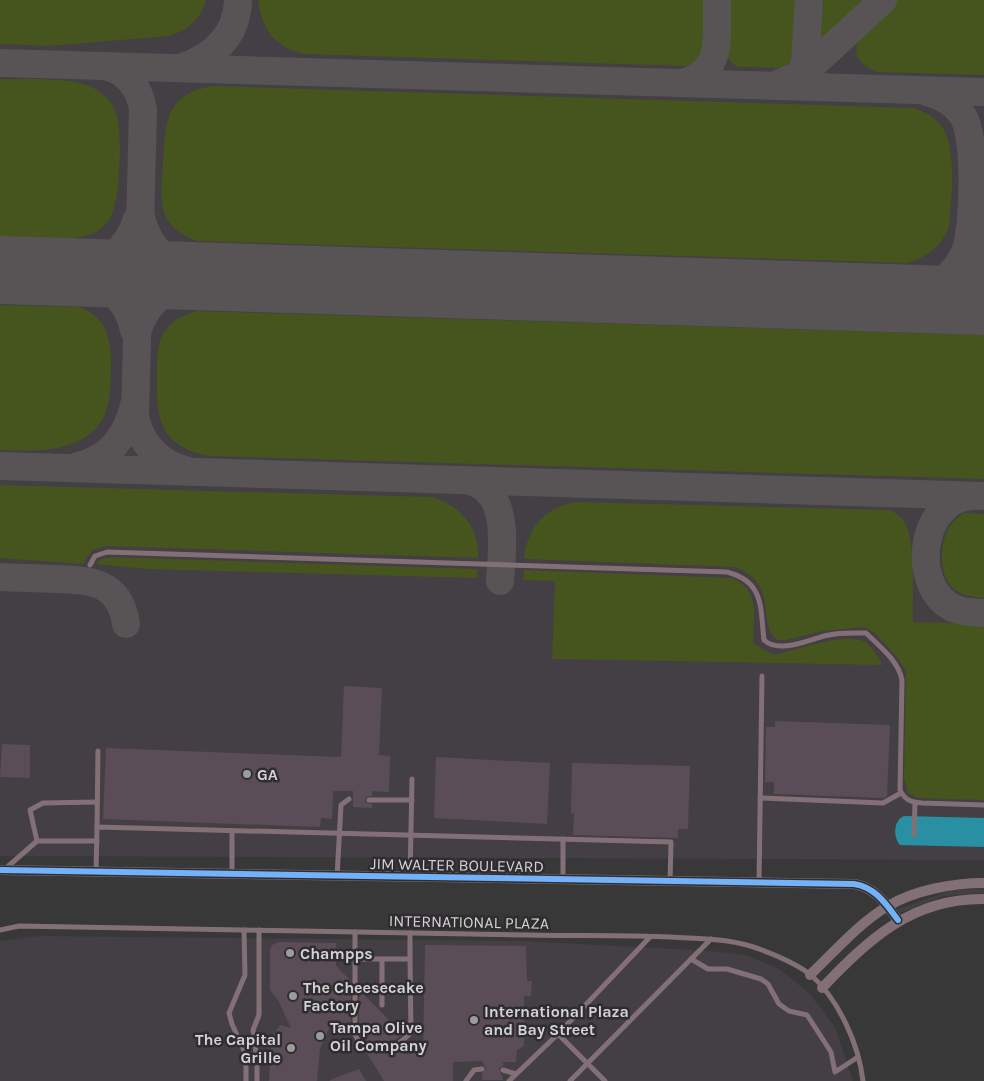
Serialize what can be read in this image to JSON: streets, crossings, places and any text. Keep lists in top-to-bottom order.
{
  "streets": {
    "street": ["JIM WALTER BOULEVARD"],
    "lane": ["INTERNATIONAL PLAZA"]
  },
  "places": [
    "GA",
    "Champps",
    "The Cheesecake Factory",
    "International Plaza and Bay Street",
    "Tampa Olive Oil Company",
    "The Capital Grille"
  ]
}
